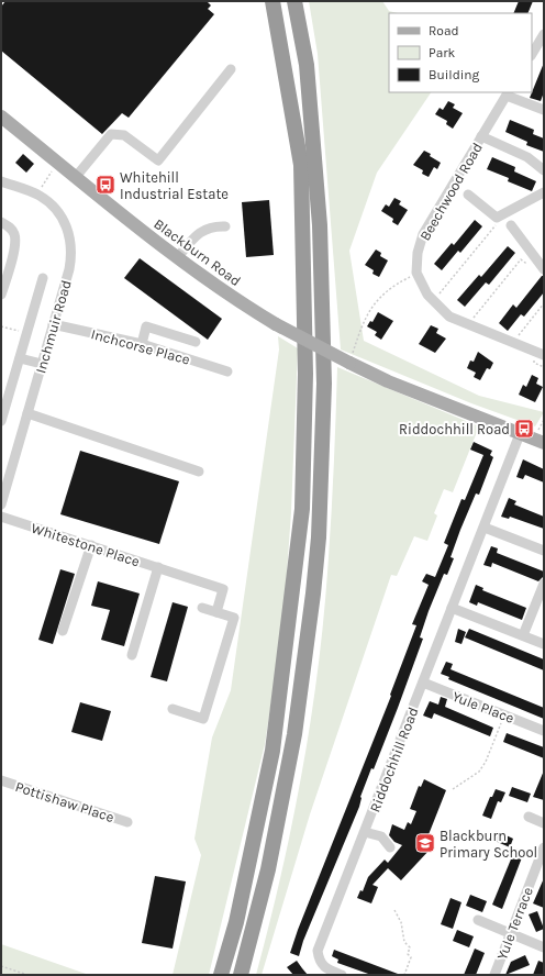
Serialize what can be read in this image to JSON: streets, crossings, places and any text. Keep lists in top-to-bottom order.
{
  "streets": {
    "main road": ["Blackburn Road"],
    "street": [
      "Beechwood Road",
      "Inchmuir Road",
      "Inchcorse Place",
      "Whitestone Place",
      "Yule Place",
      "Riddochhill Road",
      "Pottishaw Place",
      "Yule Terrace"
    ]
  },
  "crossings": [
    ["Blackburn Road", "Riddochhill Road"],
    ["Inchmuir Road", "Inchcorse Place"],
    ["Yule Place", "Riddochhill Road"]
  ],
  "places": {
    "bus stop": ["Whitehill Industrial Estate", "Riddochhill Road"],
    "school or university": ["Blackburn Primary School"]
  },
  "legend": ["Road", "Park", "Building"]
}
